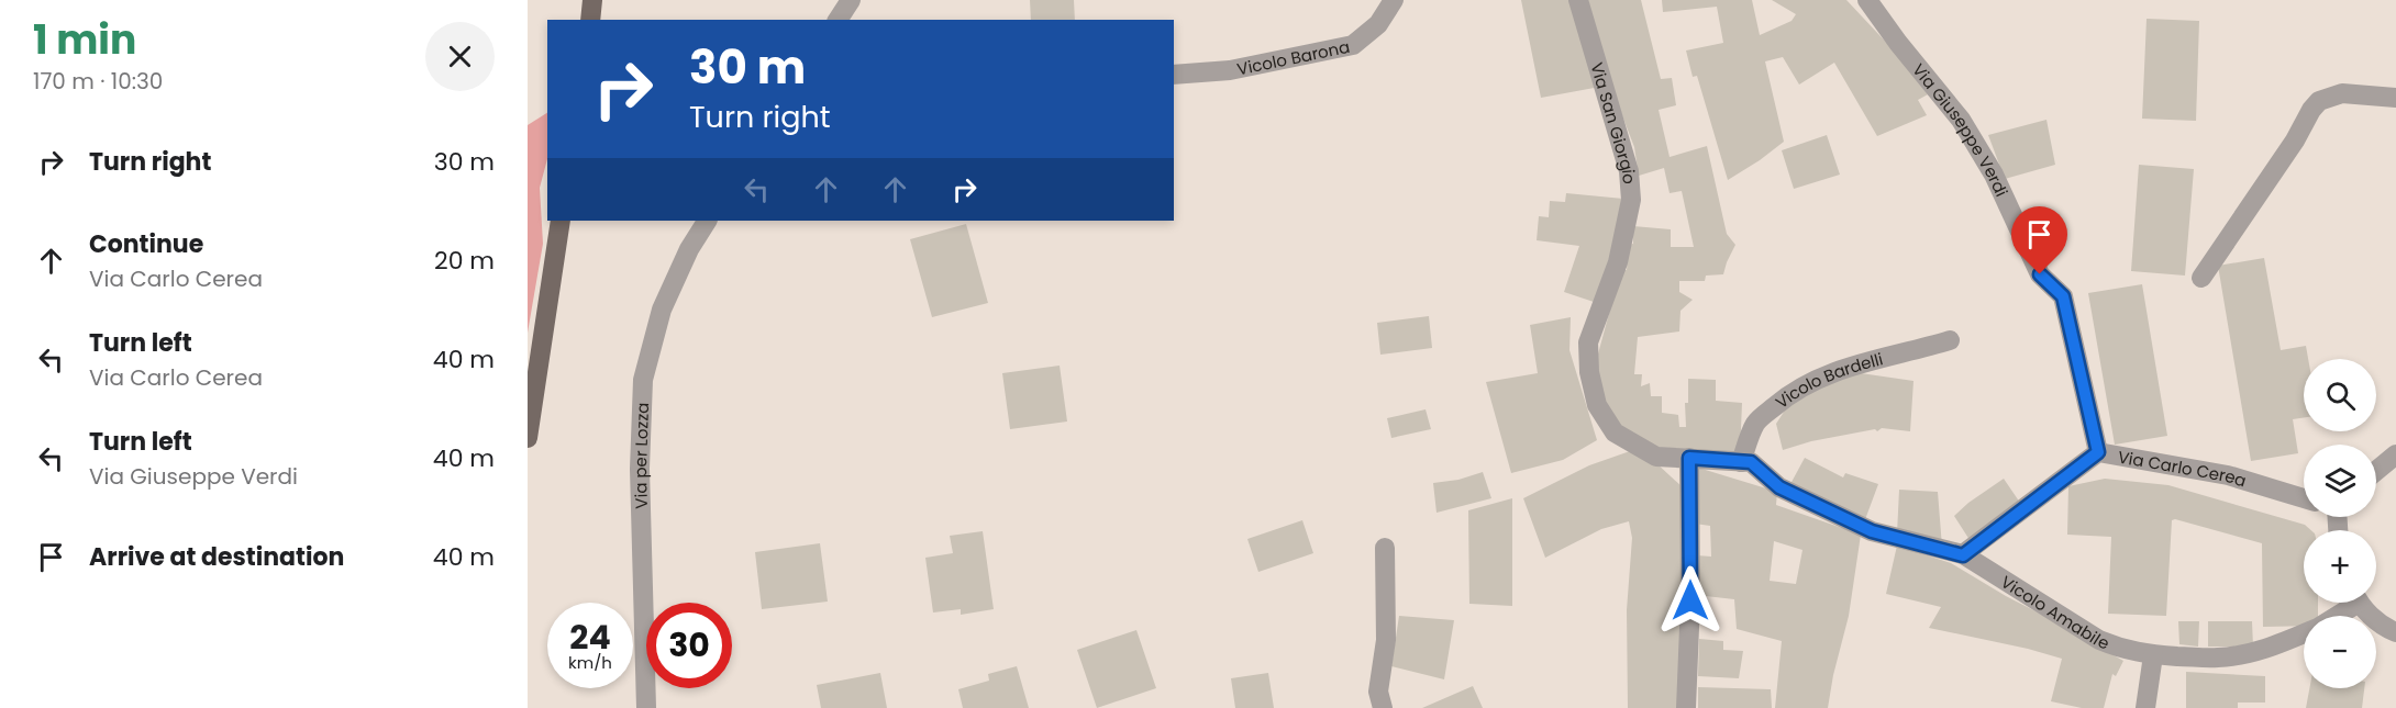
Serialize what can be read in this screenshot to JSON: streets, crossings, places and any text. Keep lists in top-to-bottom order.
{
  "streets": {
    "street": [
      "Vicolo Barona",
      "Via San Giorgio",
      "Via Giuseppe Verdi",
      "Vicolo Bardelli",
      "Via per Lozza",
      "Via Carlo Cerea",
      "Vicolo Amabile"
    ]
  },
  "crossings": [
    ["Via San Giorgio", "Vicolo Bardelli"],
    ["Via Giuseppe Verdi", "Via Carlo Cerea"],
    ["Via Carlo Cerea", "Vicolo Amabile"]
  ],
  "page": {
    "heading": ["1 min", "170 m · 10:30"],
    "turn": ["30 m", "Turn right"],
    "list": [
      {
        "name": "Turn right",
        "value": "30 m"
      },
      {
        "name": "Continue",
        "note": "Via Carlo Cerea",
        "value": "20 m"
      },
      {
        "name": "Turn left",
        "note": "Via Carlo Cerea",
        "value": "40 m"
      },
      {
        "name": "Turn left",
        "note": "Via Giuseppe Verdi",
        "value": "40 m"
      },
      {
        "name": "Arrive at destination",
        "value": "40 m"
      }
    ],
    "map_buttons": ["+", "−"],
    "speed": "24 km/h",
    "limit": "30"
  }
}
